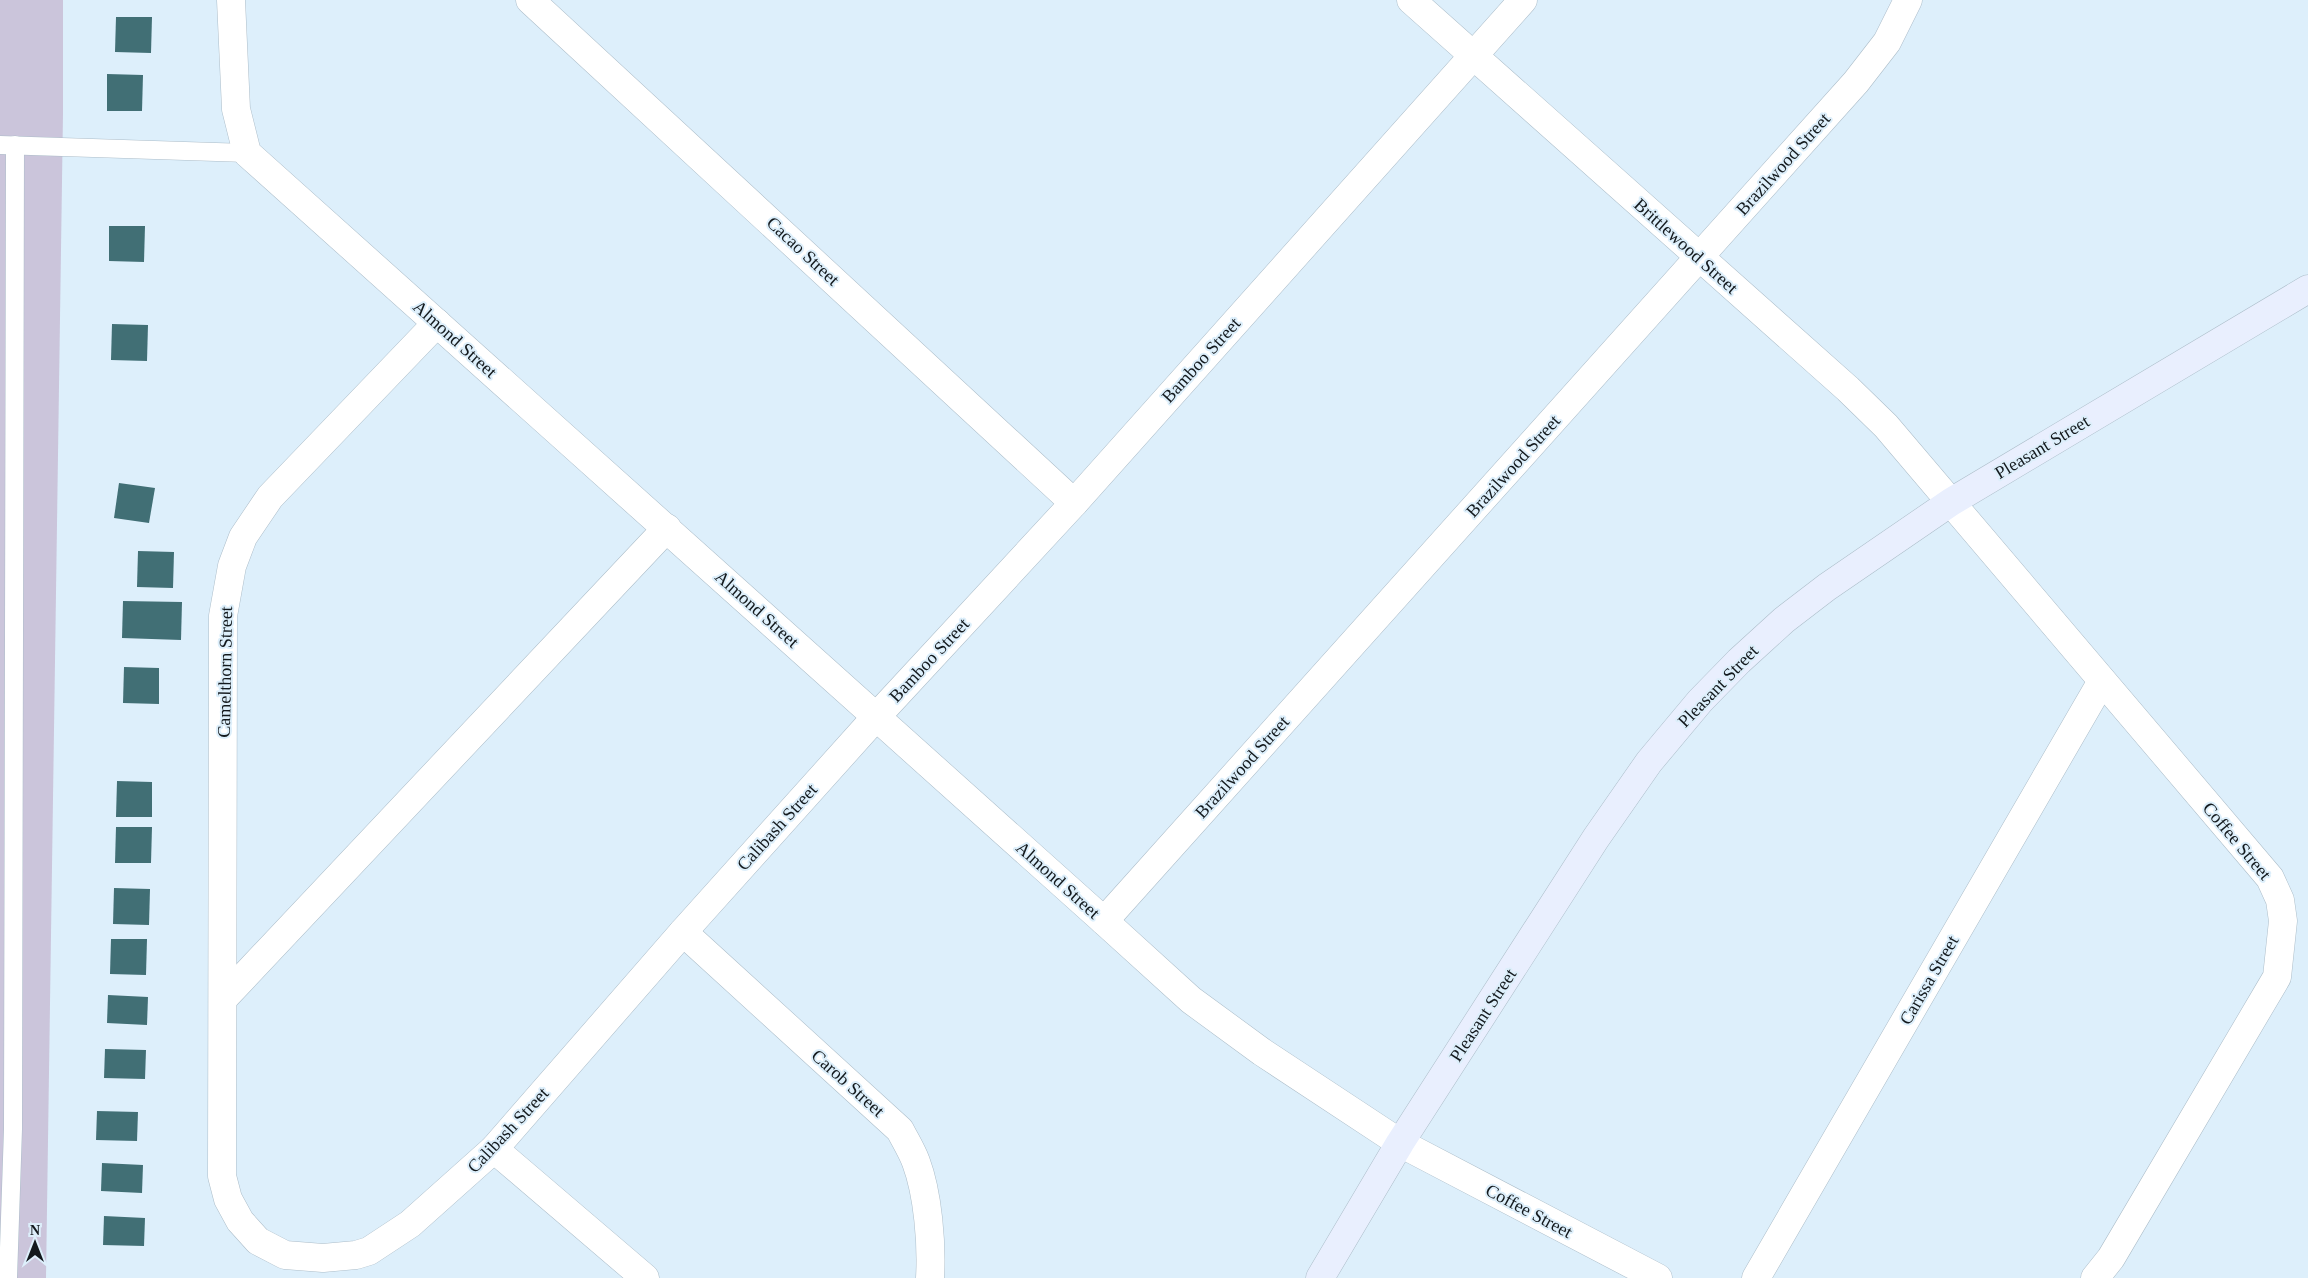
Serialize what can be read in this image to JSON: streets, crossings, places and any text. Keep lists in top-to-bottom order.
{
  "streets": {
    "street": [
      "Brazilwood Street",
      "Brittlewood Street",
      "Cacao Street",
      "Almond Street",
      "Bamboo Street",
      "Pleasant Street",
      "Camelthorn Street",
      "Calibash Street",
      "Coffee Street",
      "Carissa Street",
      "Carob Street"
    ]
  },
  "crossings": [
    ["Brazilwood Street", "Brittlewood Street"],
    ["Brazilwood Street", "Almond Street"],
    ["Brittlewood Street", "Bamboo Street"],
    ["Brittlewood Street", "Pleasant Street"],
    ["Brittlewood Street", "Coffee Street"],
    ["Cacao Street", "Bamboo Street"],
    ["Almond Street", "Bamboo Street"],
    ["Almond Street", "Pleasant Street"],
    ["Almond Street", "Camelthorn Street"],
    ["Almond Street", "Calibash Street"],
    ["Almond Street", "Coffee Street"],
    ["Bamboo Street", "Calibash Street"],
    ["Pleasant Street", "Coffee Street"],
    ["Camelthorn Street", "Calibash Street"],
    ["Calibash Street", "Carob Street"],
    ["Coffee Street", "Carissa Street"]
  ],
  "north": "top"
}
